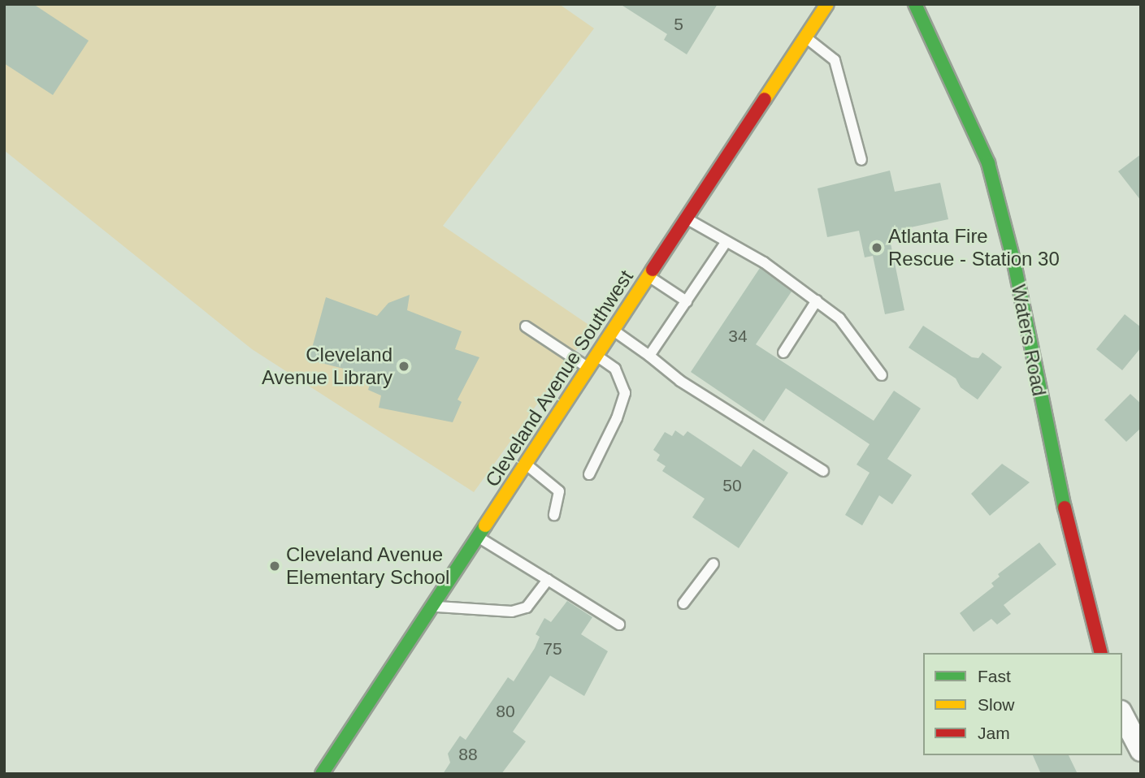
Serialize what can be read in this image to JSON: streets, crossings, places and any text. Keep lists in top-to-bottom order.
{
  "streets": {
    "main road": ["Waters Road", "Cleveland Avenue Southwest"]
  },
  "places": ["Atlanta Fire Rescue - Station 30", "Cleveland Avenue Library", "Cleveland Avenue Elementary School"],
  "house_numbers": [
    "5",
    "34",
    "50",
    "75",
    "80",
    "88"
  ],
  "legend": ["Fast", "Slow", "Jam"]
}
